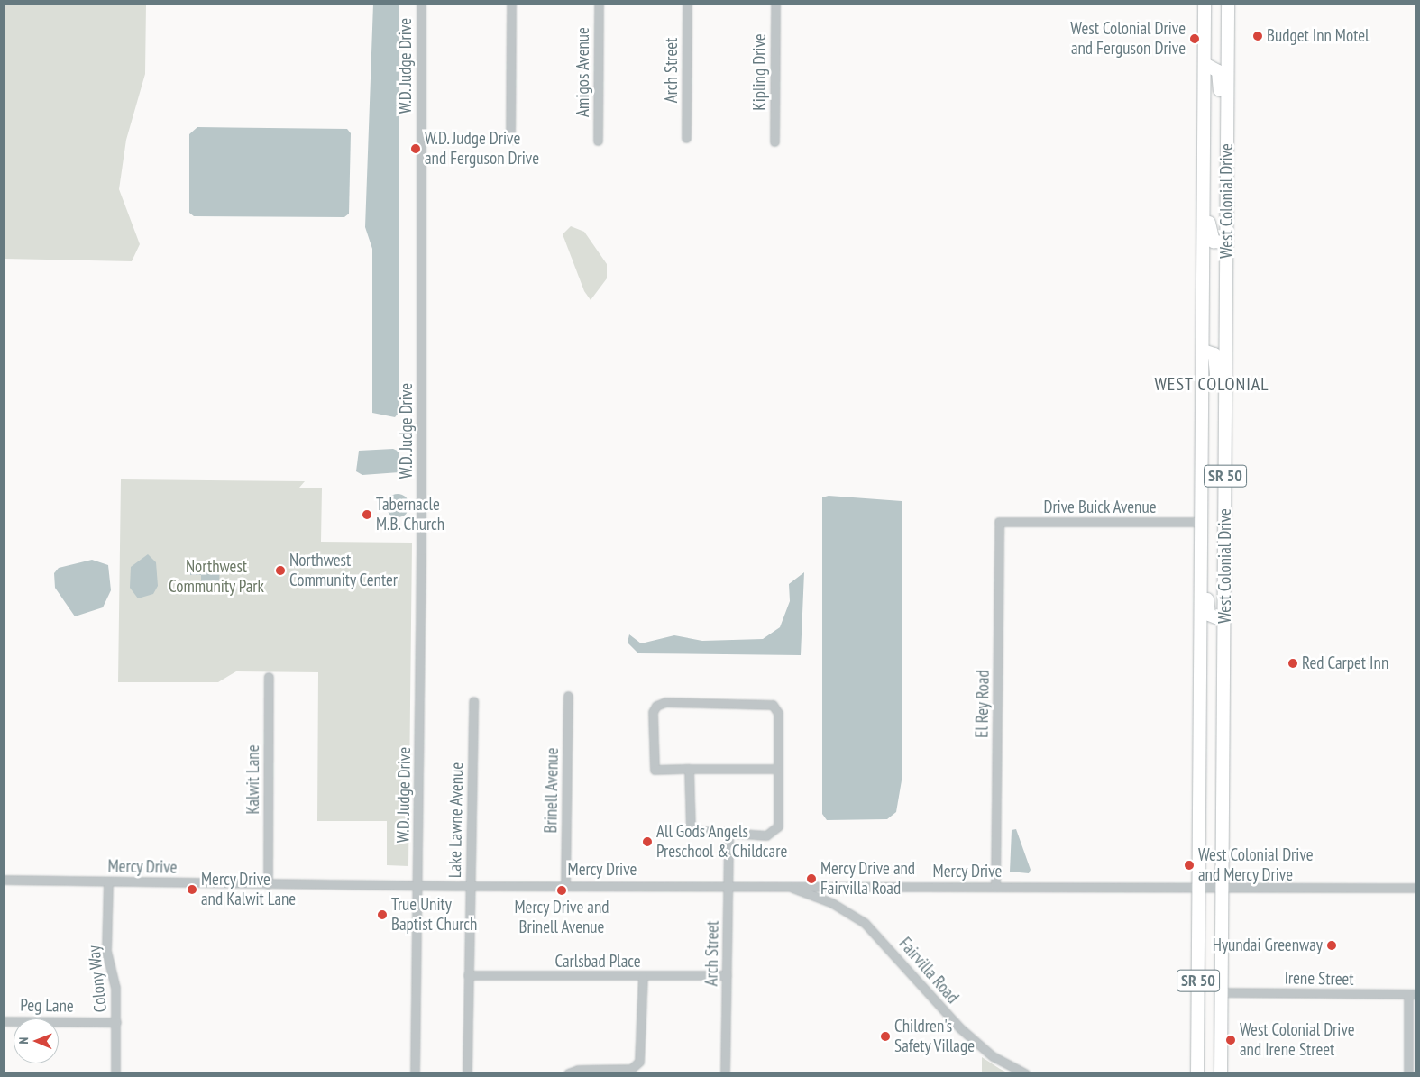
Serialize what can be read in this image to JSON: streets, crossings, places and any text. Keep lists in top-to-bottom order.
{
  "streets": {
    "highway": ["West Colonial Drive", "SR 50"],
    "street": [
      "W.D. Judge Drive",
      "Arch Street",
      "Amigos Avenue",
      "Kipling Drive",
      "Drive Buick Avenue",
      "El Rey Road",
      "Kalwit Lane",
      "Brinell Avenue",
      "Lake Lawne Avenue",
      "Mercy Drive",
      "Carlsbad Place",
      "Fairvilla Road",
      "Colony Way",
      "Irene Street",
      "Peg Lane"
    ]
  },
  "crossings": [
    ["W.D. Judge Drive", "Mercy Drive"],
    ["Arch Street", "Mercy Drive"],
    ["Arch Street", "Carlsbad Place"],
    ["West Colonial Drive", "Drive Buick Avenue"],
    ["West Colonial Drive", "Mercy Drive"],
    ["West Colonial Drive", "Irene Street"],
    ["Drive Buick Avenue", "El Rey Road"],
    ["El Rey Road", "Mercy Drive"],
    ["Kalwit Lane", "Mercy Drive"],
    ["Brinell Avenue", "Mercy Drive"],
    ["Lake Lawne Avenue", "Mercy Drive"],
    ["Lake Lawne Avenue", "Carlsbad Place"],
    ["Mercy Drive", "Fairvilla Road"],
    ["Mercy Drive", "Colony Way"],
    ["Colony Way", "Peg Lane"]
  ],
  "districts": ["WEST COLONIAL"],
  "parks": ["Northwest Community Park"],
  "places": [
    "Budget Inn Motel",
    "West Colonial Drive and Ferguson Drive",
    "W.D. Judge Drive and Ferguson Drive",
    "Tabernacle M.B. Church",
    "Northwest Community Center",
    "Red Carpet Inn",
    "All Gods Angels Preschool & Childcare",
    "West Colonial Drive and Mercy Drive",
    "Mercy Drive and Fairvilla Road",
    "Mercy Drive and Kalwit Lane",
    "Mercy Drive and Brinell Avenue",
    "True Unity Baptist Church",
    "Hyundai Greenway",
    "Children's Safety Village",
    "West Colonial Drive and Irene Street"
  ],
  "north": "left"
}
